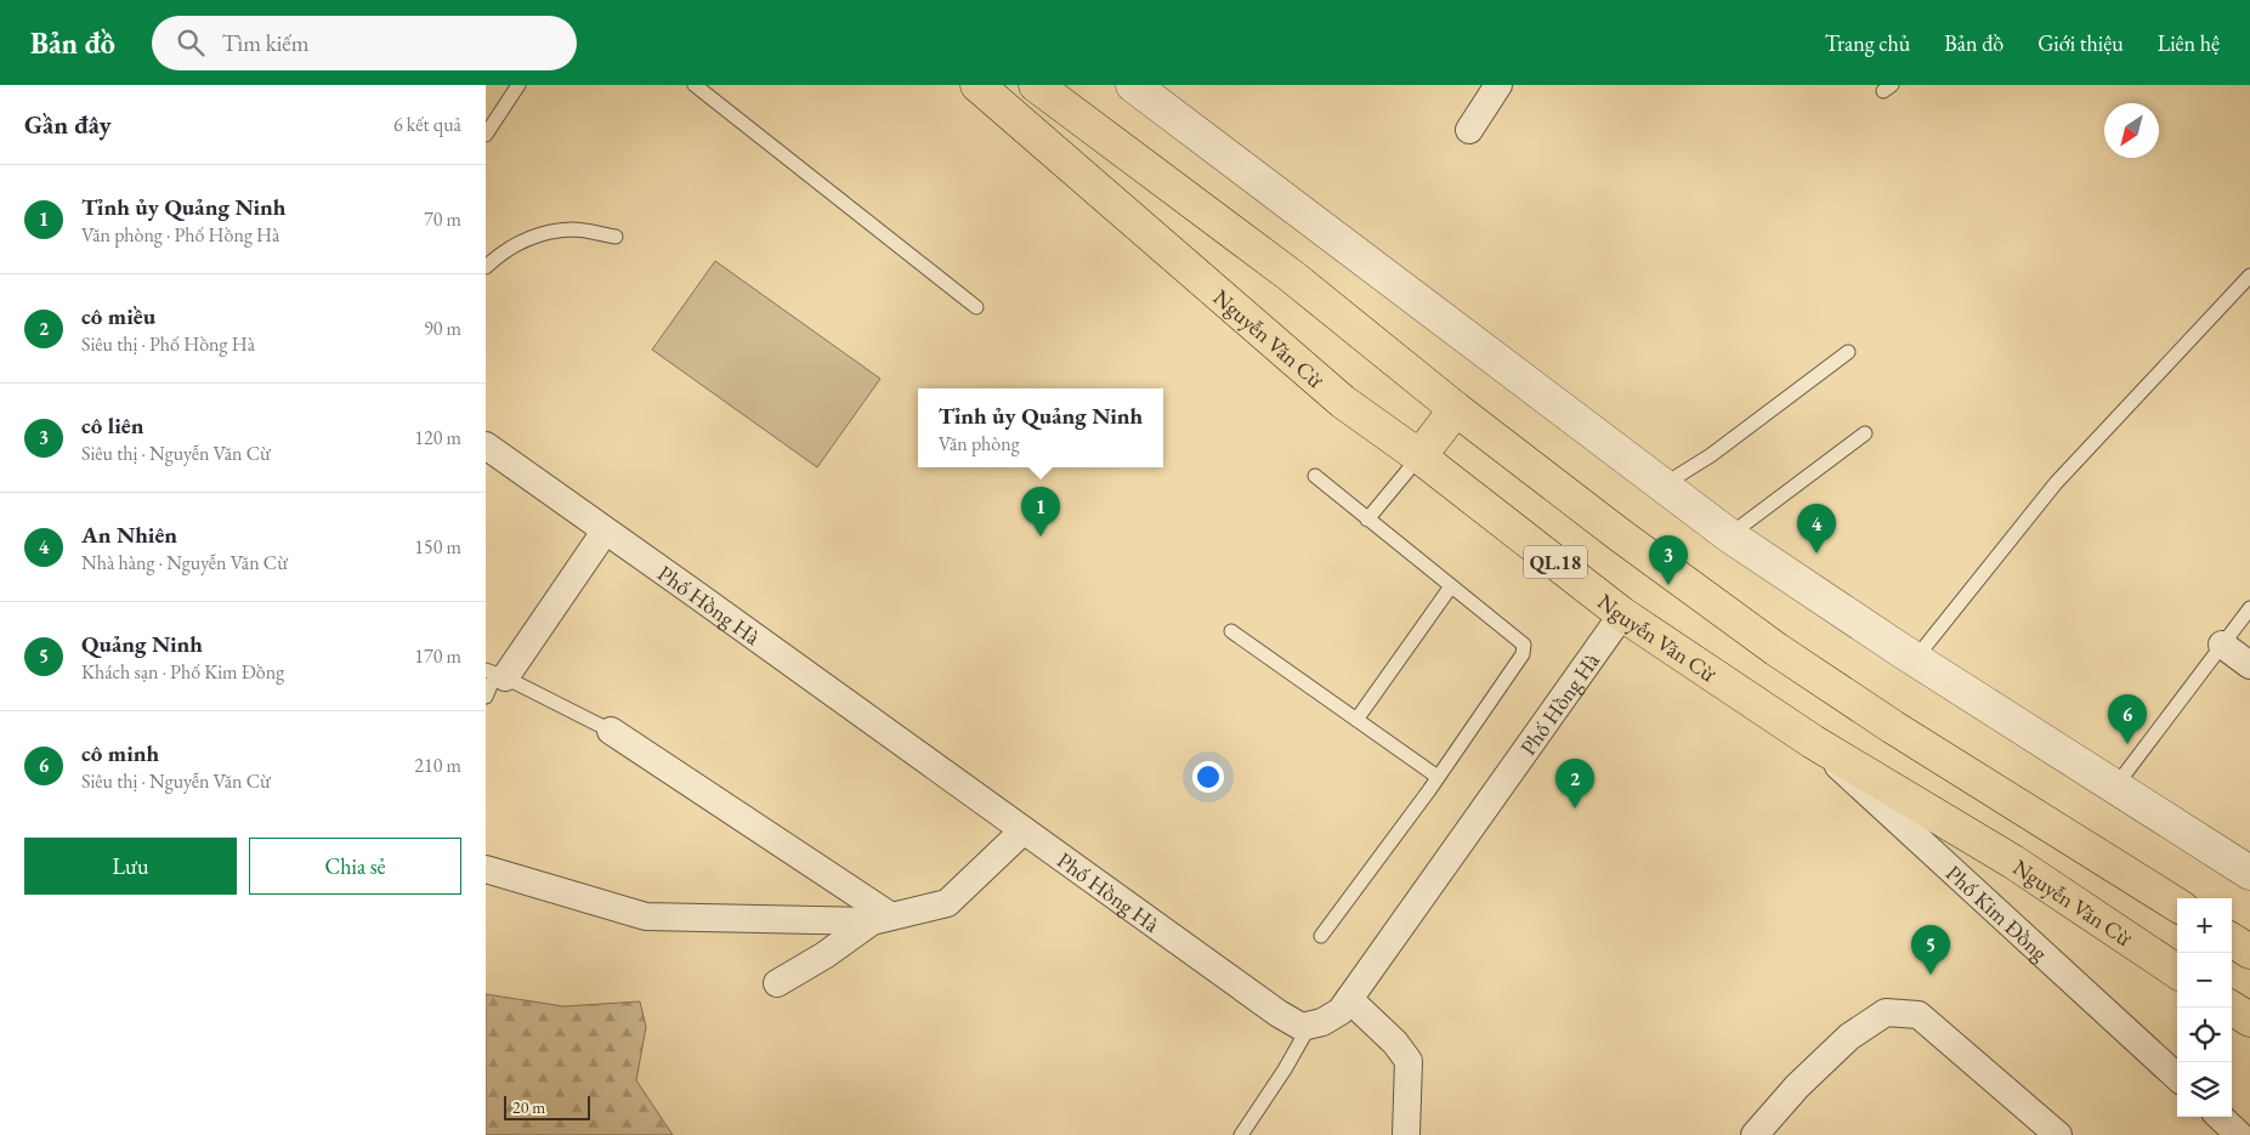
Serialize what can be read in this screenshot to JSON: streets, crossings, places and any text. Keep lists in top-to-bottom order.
{
  "streets": {
    "main road": ["Nguyễn Văn Cừ", "QL.18"],
    "street": ["Phố Hồng Hà", "Phố Kim Đồng"]
  },
  "crossings": [
    ["Nguyễn Văn Cừ", "Phố Hồng Hà"],
    ["Nguyễn Văn Cừ", "Phố Kim Đồng"]
  ],
  "scale_bar": "20 m",
  "north": "bottom left",
  "page": {
    "header": "Bản đồ",
    "search": "Tìm kiếm",
    "nav": [
      "Trang chủ",
      "Bản đồ",
      "Giới thiệu",
      "Liên hệ"
    ],
    "heading": ["Gần đây", "6 kết quả"],
    "list": [
      {
        "mark": "1",
        "name": "Tỉnh ủy Quảng Ninh",
        "note": "Văn phòng · Phố Hồng Hà",
        "value": "70 m"
      },
      {
        "mark": "2",
        "name": "cô miều",
        "note": "Siêu thị · Phố Hồng Hà",
        "value": "90 m"
      },
      {
        "mark": "3",
        "name": "cô liên",
        "note": "Siêu thị · Nguyễn Văn Cừ",
        "value": "120 m"
      },
      {
        "mark": "4",
        "name": "An Nhiên",
        "note": "Nhà hàng · Nguyễn Văn Cừ",
        "value": "150 m"
      },
      {
        "mark": "5",
        "name": "Quảng Ninh",
        "note": "Khách sạn · Phố Kim Đồng",
        "value": "170 m"
      },
      {
        "mark": "6",
        "name": "cô minh",
        "note": "Siêu thị · Nguyễn Văn Cừ",
        "value": "210 m"
      }
    ],
    "popup": ["Tỉnh ủy Quảng Ninh", "Văn phòng"],
    "pins": [
      "1",
      "4",
      "3",
      "6",
      "2",
      "5"
    ],
    "buttons": ["Lưu", "Chia sẻ"],
    "map_buttons": ["+", "−"],
    "scale": "20 m"
  }
}
